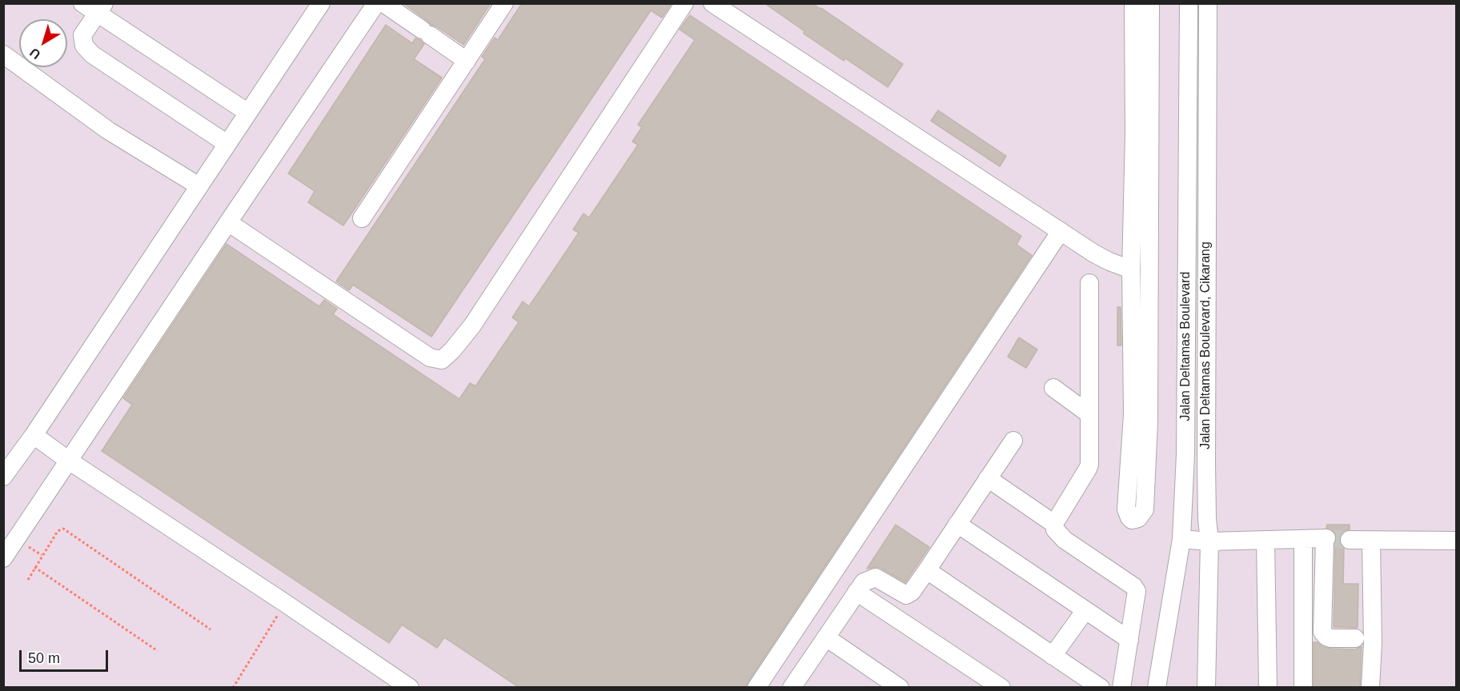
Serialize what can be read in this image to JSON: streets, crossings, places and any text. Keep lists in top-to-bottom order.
{
  "streets": {
    "street": ["Jalan Deltamas Boulevard, Cikarang", "Jalan Deltamas Boulevard"]
  },
  "scale_bar": "50 m",
  "north": "bottom left"
}
